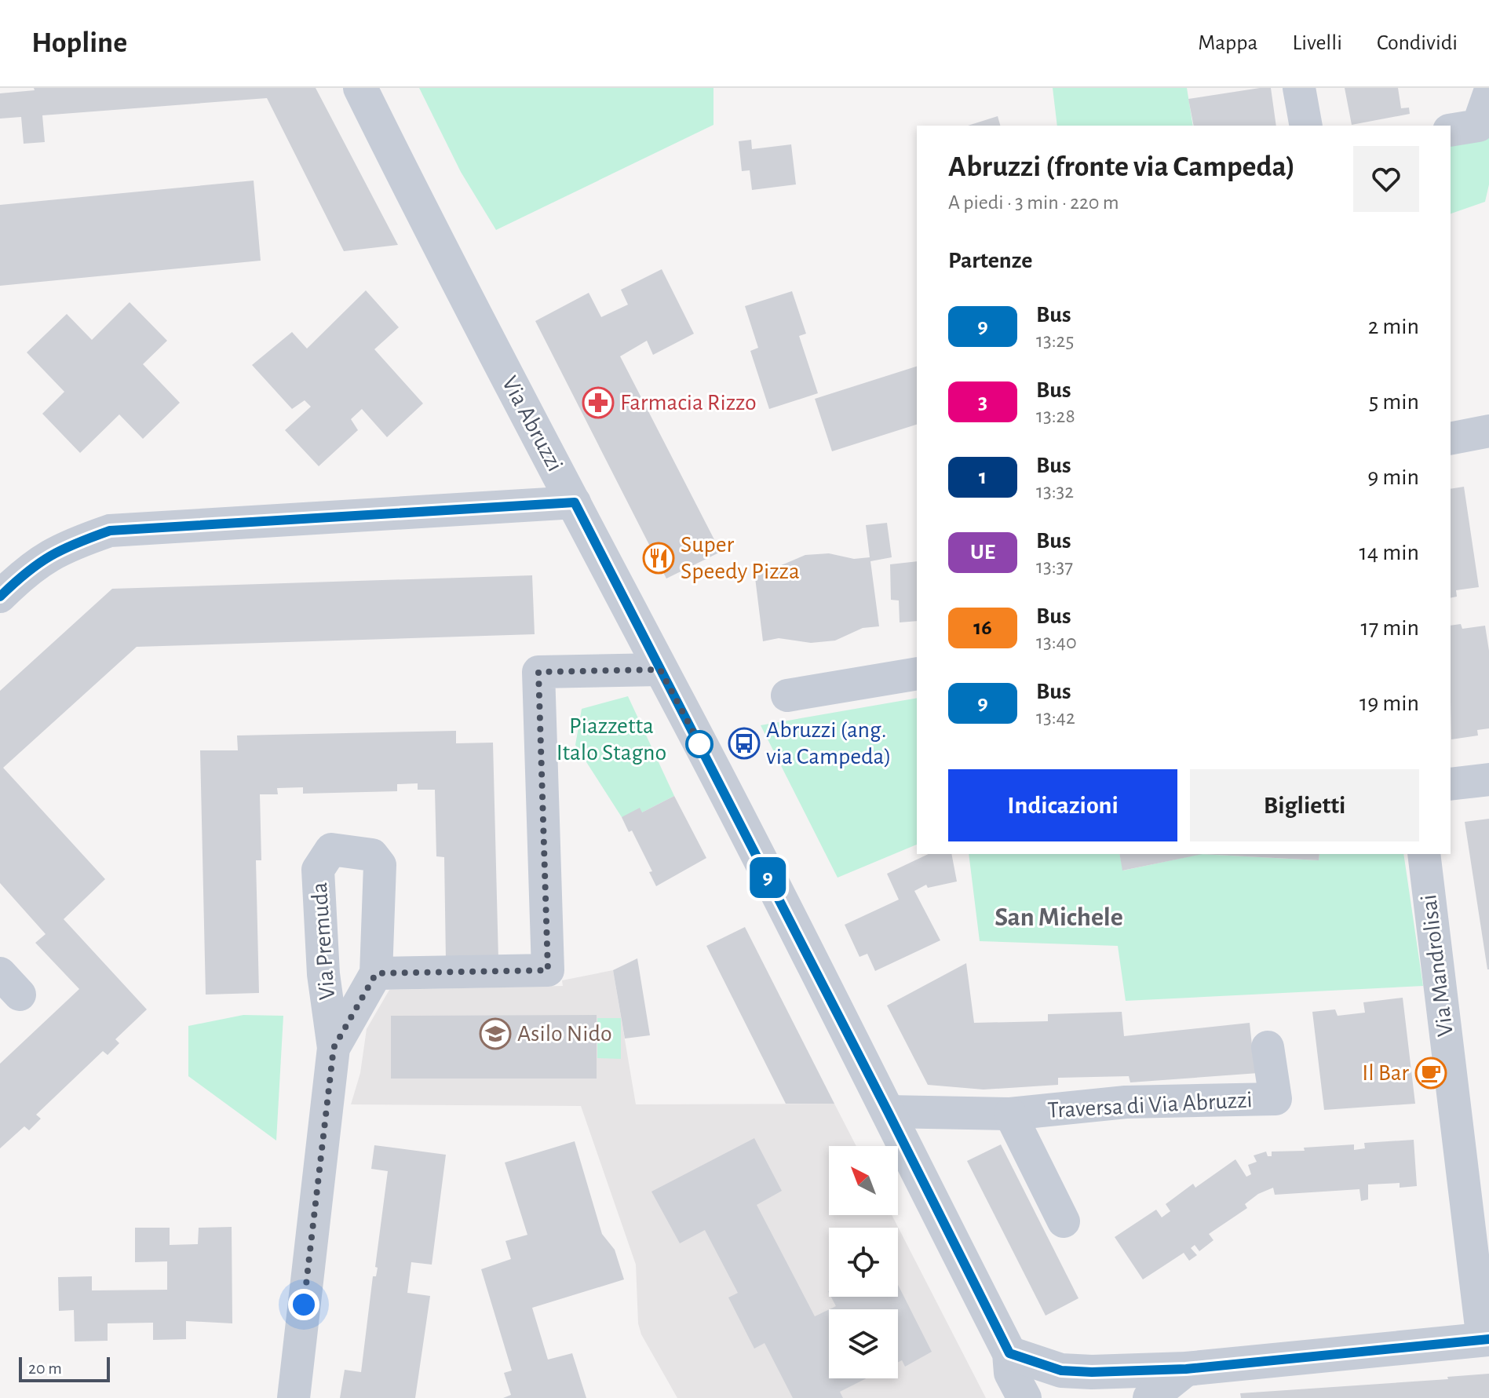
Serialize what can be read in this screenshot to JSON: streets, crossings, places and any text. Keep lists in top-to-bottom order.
{
  "streets": {
    "street": [
      "Via Abruzzi",
      "Via Premuda",
      "Via Mandrolisai",
      "Traversa di Via Abruzzi"
    ]
  },
  "crossings": [
    ["Via Abruzzi", "Traversa di Via Abruzzi"]
  ],
  "districts": ["San Michele"],
  "parks": ["Piazzetta Italo Stagno"],
  "places": {
    "pharmacy": ["Farmacia Rizzo"],
    "restaurant": ["Super Speedy Pizza"],
    "bus stop": ["Abruzzi (ang. via Campeda)"],
    "school or university": ["Asilo Nido"],
    "cafe": ["Il Bar"]
  },
  "lines": ["bus line 9"],
  "scale_bar": "20 m",
  "north": "top left",
  "page": {
    "header": "Hopline",
    "nav": ["Mappa", "Livelli", "Condividi"],
    "on_map": "9",
    "heading": [
      ["Abruzzi (fronte via Campeda)", "A piedi · 3 min · 220 m"],
      "Partenze"
    ],
    "list": [
      {
        "mark": "9",
        "name": "Bus",
        "note": "13:25",
        "value": "2 min"
      },
      {
        "mark": "3",
        "name": "Bus",
        "note": "13:28",
        "value": "5 min"
      },
      {
        "mark": "1",
        "name": "Bus",
        "note": "13:32",
        "value": "9 min"
      },
      {
        "mark": "UE",
        "name": "Bus",
        "note": "13:37",
        "value": "14 min"
      },
      {
        "mark": "16",
        "name": "Bus",
        "note": "13:40",
        "value": "17 min"
      },
      {
        "mark": "9",
        "name": "Bus",
        "note": "13:42",
        "value": "19 min"
      }
    ],
    "buttons": ["Indicazioni", "Biglietti"],
    "scale": "20 m"
  }
}
